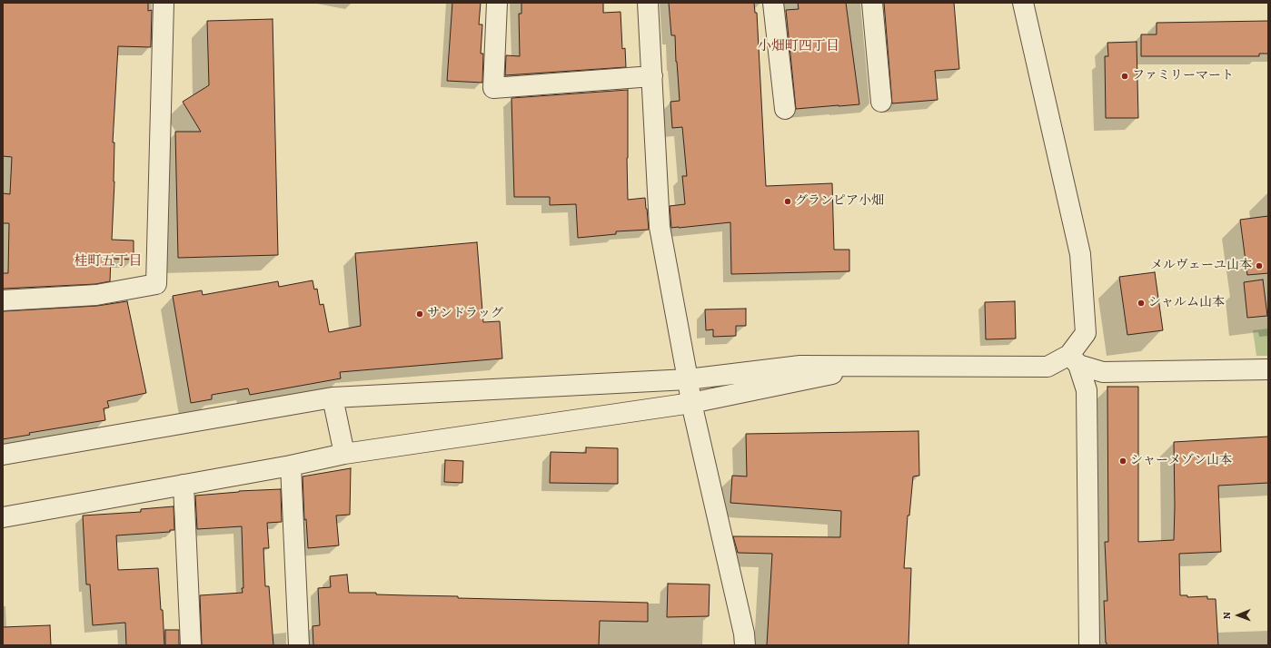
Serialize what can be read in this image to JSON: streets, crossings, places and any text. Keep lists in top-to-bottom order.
{
  "districts": ["小畑町四丁目", "桂町五丁目"],
  "places": [
    "ファミリーマート",
    "グランピア小畑",
    "メルヴェーユ山本",
    "シャルム山本",
    "サンドラッグ",
    "シャーメゾン山本"
  ],
  "north": "left"
}
